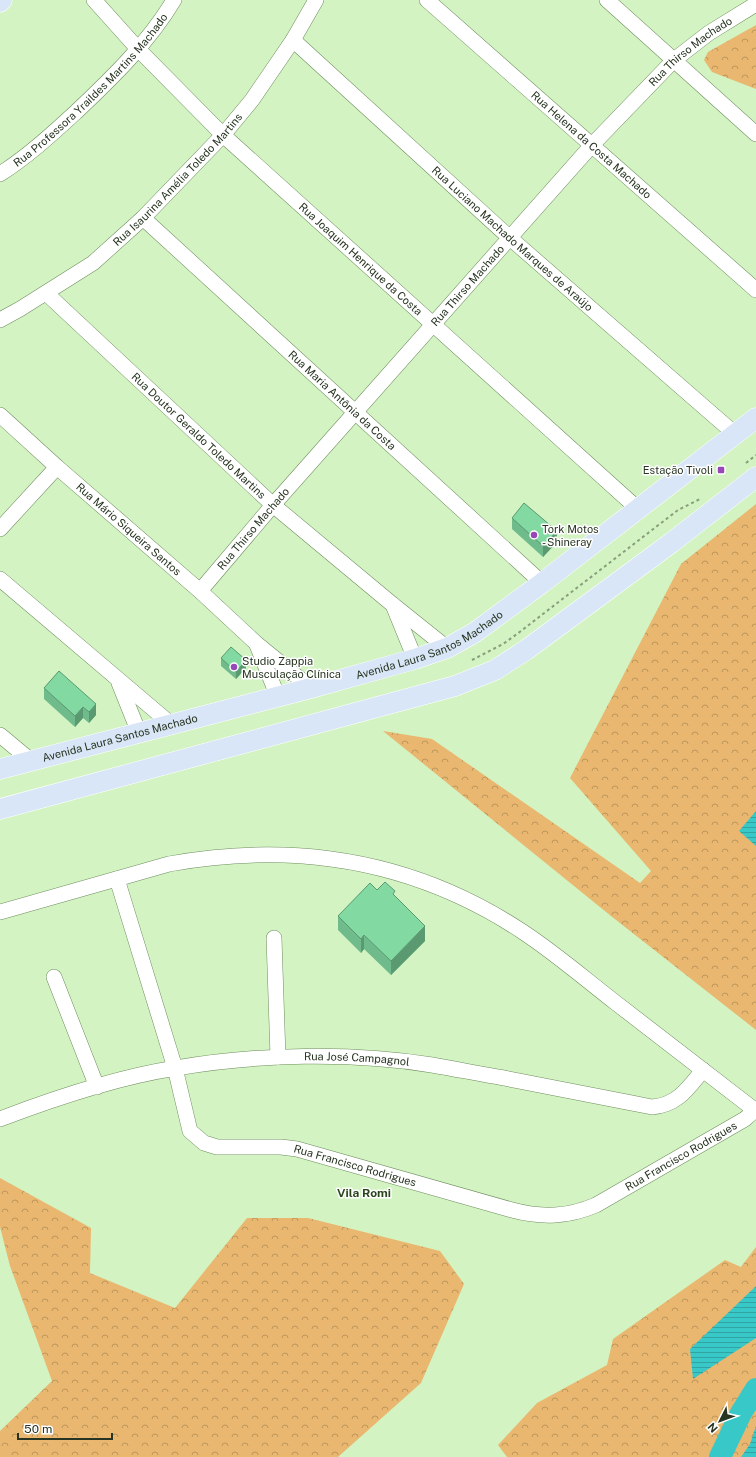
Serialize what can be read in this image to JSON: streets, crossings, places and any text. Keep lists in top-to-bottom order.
{
  "streets": {
    "main road": ["Avenida Laura Santos Machado"],
    "street": [
      "Rua Thirso Machado",
      "Rua Professora Yraildes Martins Machado",
      "Rua Helena da Costa Machado",
      "Rua Isaurina Amélia Toledo Martins",
      "Rua Luciano Machado Marques de Araújo",
      "Rua Joaquim Henrique da Costa",
      "Rua Maria Antônia da Costa",
      "Rua Doutor Geraldo Toledo Martins",
      "Rua Mário Siqueira Santos",
      "Rua José Campagnol",
      "Rua Francisco Rodrigues"
    ]
  },
  "crossings": [
    ["Rua Thirso Machado", "Rua Helena da Costa Machado"],
    ["Rua Thirso Machado", "Rua Luciano Machado Marques de Araújo"],
    ["Rua Thirso Machado", "Rua Joaquim Henrique da Costa"],
    ["Rua Thirso Machado", "Rua Maria Antônia da Costa"],
    ["Rua Thirso Machado", "Rua Doutor Geraldo Toledo Martins"],
    ["Rua Thirso Machado", "Rua Mário Siqueira Santos"],
    ["Rua Professora Yraildes Martins Machado", "Rua Joaquim Henrique da Costa"],
    ["Rua Isaurina Amélia Toledo Martins", "Rua Luciano Machado Marques de Araújo"],
    ["Rua Isaurina Amélia Toledo Martins", "Rua Joaquim Henrique da Costa"],
    ["Rua Isaurina Amélia Toledo Martins", "Rua Maria Antônia da Costa"],
    ["Rua Isaurina Amélia Toledo Martins", "Rua Doutor Geraldo Toledo Martins"],
    ["Rua Luciano Machado Marques de Araújo", "Avenida Laura Santos Machado"],
    ["Rua Joaquim Henrique da Costa", "Avenida Laura Santos Machado"],
    ["Rua Maria Antônia da Costa", "Avenida Laura Santos Machado"],
    ["Rua Doutor Geraldo Toledo Martins", "Avenida Laura Santos Machado"],
    ["Rua Mário Siqueira Santos", "Avenida Laura Santos Machado"],
    ["Rua José Campagnol", "Rua Francisco Rodrigues"]
  ],
  "districts": ["Vila Romi"],
  "places": {
    "transit": ["Estação Tivoli"],
    "other": ["Tork Motos - Shineray", "Studio Zappia Musculação Clínica"]
  },
  "scale_bar": "50 m",
  "north": "bottom left"
}
